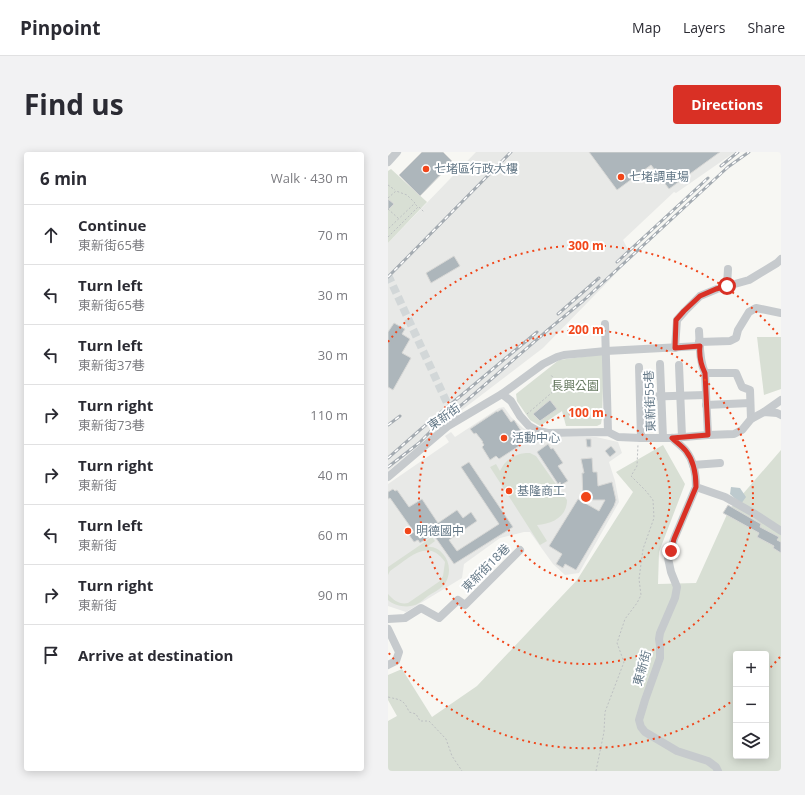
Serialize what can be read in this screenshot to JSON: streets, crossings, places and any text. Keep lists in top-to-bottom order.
{
  "streets": {
    "street": ["東新街55巷", "東新街", "東新街18巷"]
  },
  "parks": ["長興公園"],
  "places": [
    "七堵區行政大樓",
    "七堵調車場",
    "活動中心",
    "基隆商工",
    "明德國中"
  ],
  "page": {
    "header": "Pinpoint",
    "nav": ["Map", "Layers", "Share"],
    "title": "Find us",
    "buttons": "Directions",
    "heading": ["6 min", "Walk · 430 m"],
    "list": [
      ["Continue", "東新街65巷", "70 m"],
      ["Turn left", "東新街65巷", "30 m"],
      ["Turn left", "東新街37巷", "30 m"],
      ["Turn right", "東新街73巷", "110 m"],
      ["Turn right", "東新街", "40 m"],
      ["Turn left", "東新街", "60 m"],
      ["Turn right", "東新街", "90 m"],
      "Arrive at destination"
    ],
    "map_buttons": ["+", "−"]
  },
  "rings": ["300 m", "200 m", "100 m"]
}
